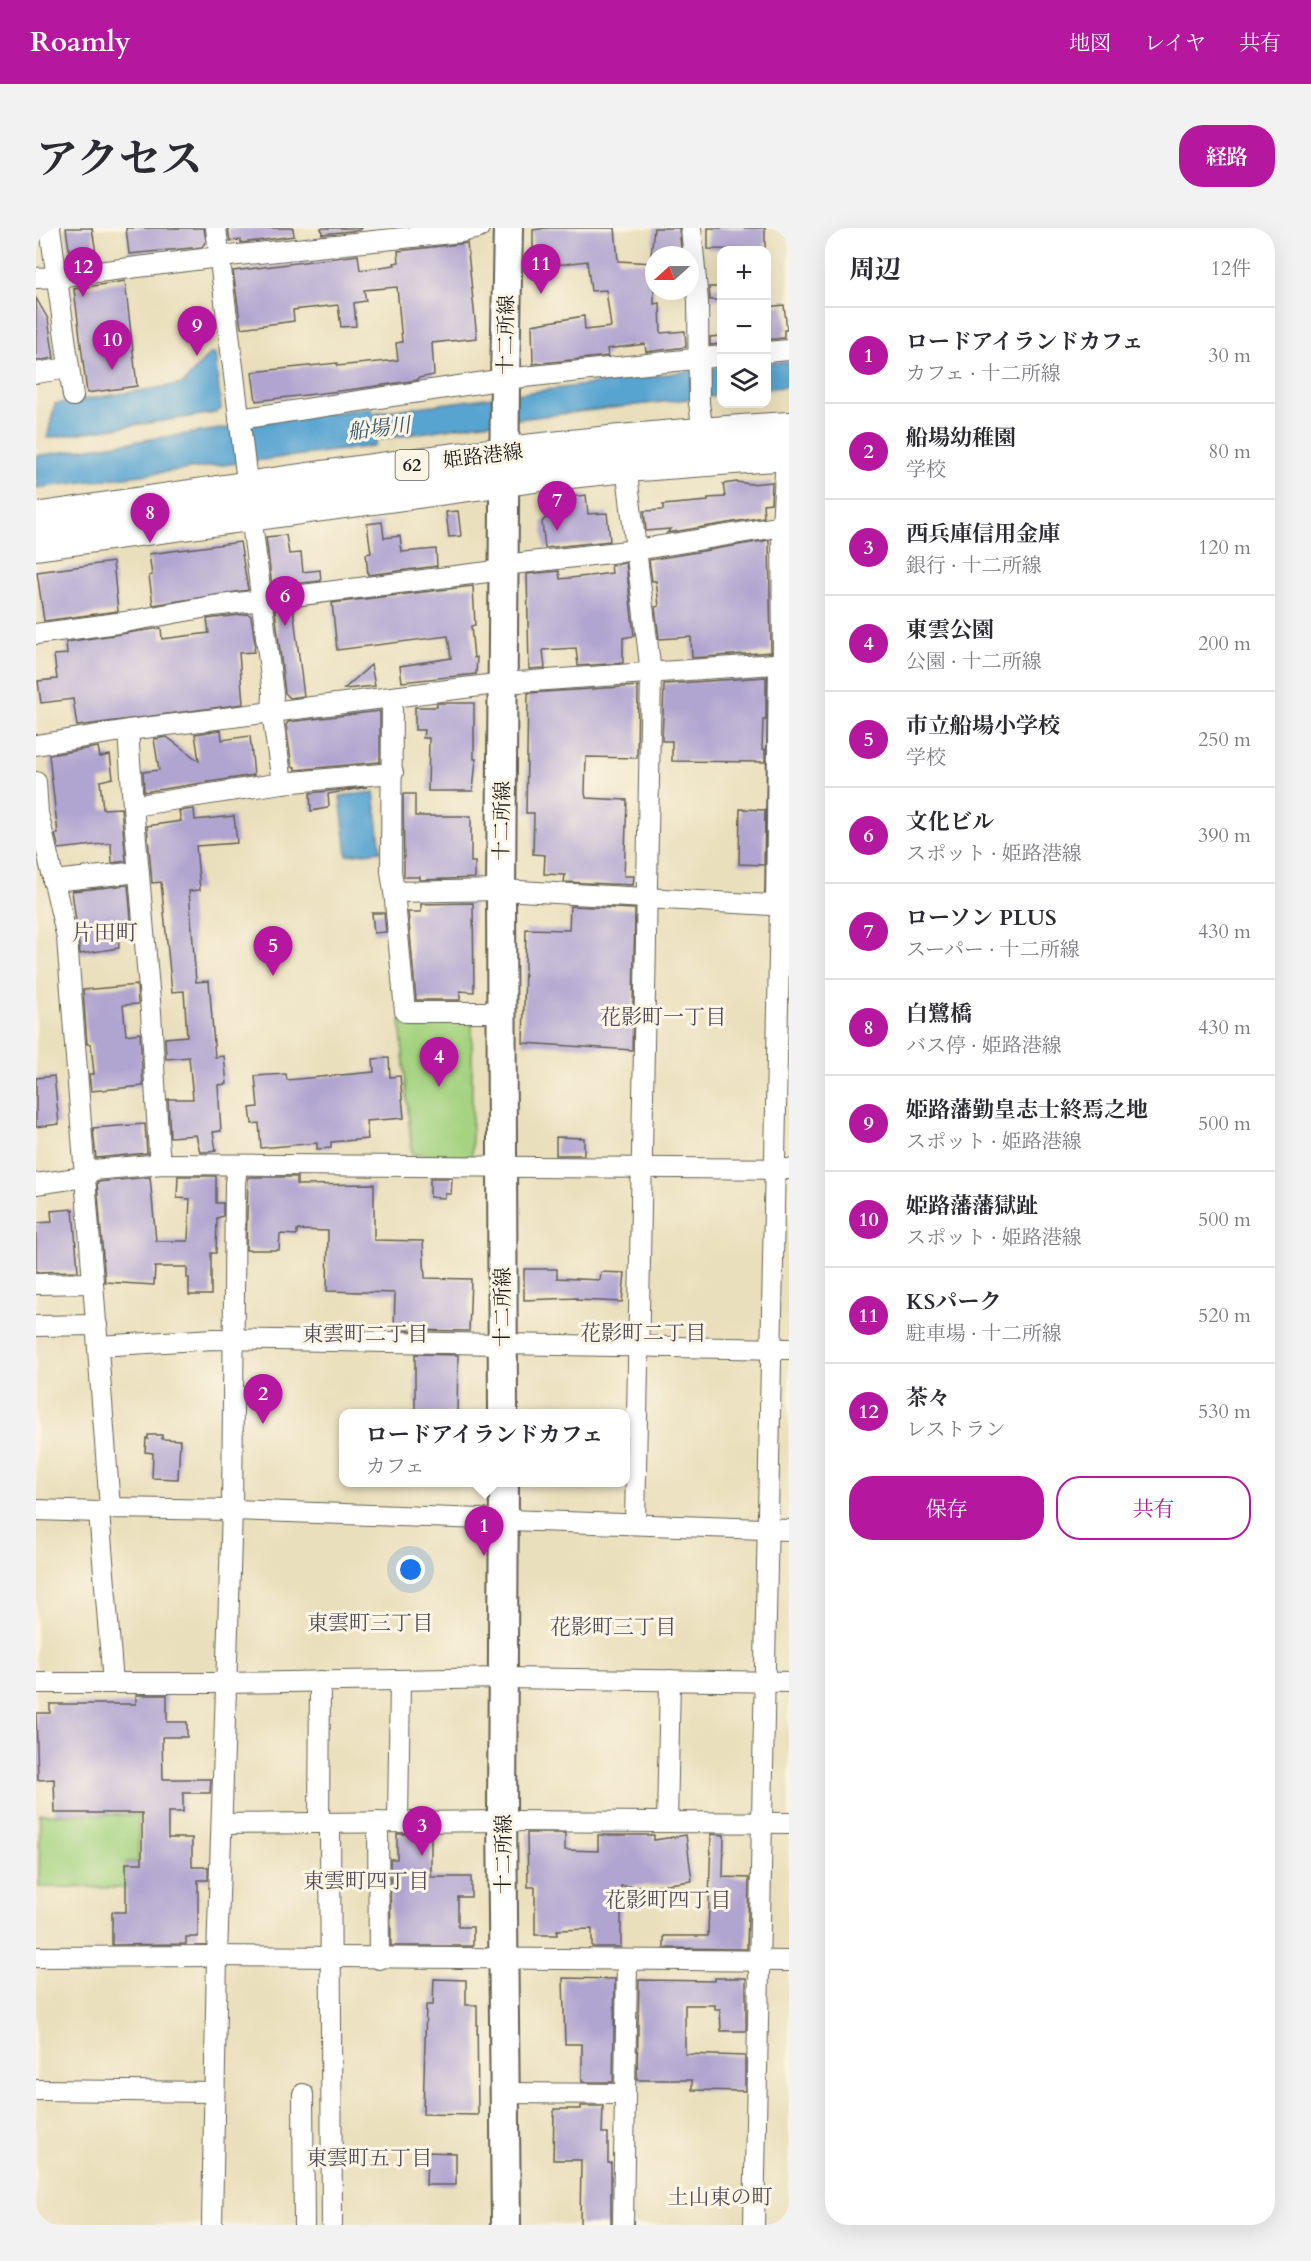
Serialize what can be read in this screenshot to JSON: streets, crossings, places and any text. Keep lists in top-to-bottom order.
{
  "streets": {
    "main road": ["姫路港線", "62"],
    "street": ["十二所線"]
  },
  "crossings": [
    ["十二所線", "姫路港線"]
  ],
  "districts": [
    "片田町",
    "花影町一丁目",
    "花影町二丁目",
    "東雲町二丁目",
    "東雲町三丁目",
    "花影町三丁目",
    "東雲町四丁目",
    "花影町四丁目",
    "東雲町五丁目",
    "土山東の町"
  ],
  "water": ["船場川"],
  "north": "left",
  "page": {
    "header": "Roamly",
    "nav": ["地図", "レイヤ", "共有"],
    "title": "アクセス",
    "buttons": [
      "経路",
      ["保存", "共有"]
    ],
    "heading": ["周辺", "12件"],
    "pins": [
      "11",
      "12",
      "9",
      "10",
      "7",
      "8",
      "6",
      "5",
      "4",
      "2",
      "1",
      "3"
    ],
    "map_buttons": ["+", "−"],
    "list": [
      {
        "mark": "1",
        "name": "ロードアイランドカフェ",
        "note": "カフェ · 十二所線",
        "value": "30 m"
      },
      {
        "mark": "2",
        "name": "船場幼稚園",
        "note": "学校",
        "value": "80 m"
      },
      {
        "mark": "3",
        "name": "西兵庫信用金庫",
        "note": "銀行 · 十二所線",
        "value": "120 m"
      },
      {
        "mark": "4",
        "name": "東雲公園",
        "note": "公園 · 十二所線",
        "value": "200 m"
      },
      {
        "mark": "5",
        "name": "市立船場小学校",
        "note": "学校",
        "value": "250 m"
      },
      {
        "mark": "6",
        "name": "文化ビル",
        "note": "スポット · 姫路港線",
        "value": "390 m"
      },
      {
        "mark": "7",
        "name": "ローソン PLUS",
        "note": "スーパー · 十二所線",
        "value": "430 m"
      },
      {
        "mark": "8",
        "name": "白鷺橋",
        "note": "バス停 · 姫路港線",
        "value": "430 m"
      },
      {
        "mark": "9",
        "name": "姫路藩勤皇志士終焉之地",
        "note": "スポット · 姫路港線",
        "value": "500 m"
      },
      {
        "mark": "10",
        "name": "姫路藩藩獄趾",
        "note": "スポット · 姫路港線",
        "value": "500 m"
      },
      {
        "mark": "11",
        "name": "KSパーク",
        "note": "駐車場 · 十二所線",
        "value": "520 m"
      },
      {
        "mark": "12",
        "name": "茶々",
        "note": "レストラン",
        "value": "530 m"
      }
    ],
    "popup": ["ロードアイランドカフェ", "カフェ"]
  }
}
